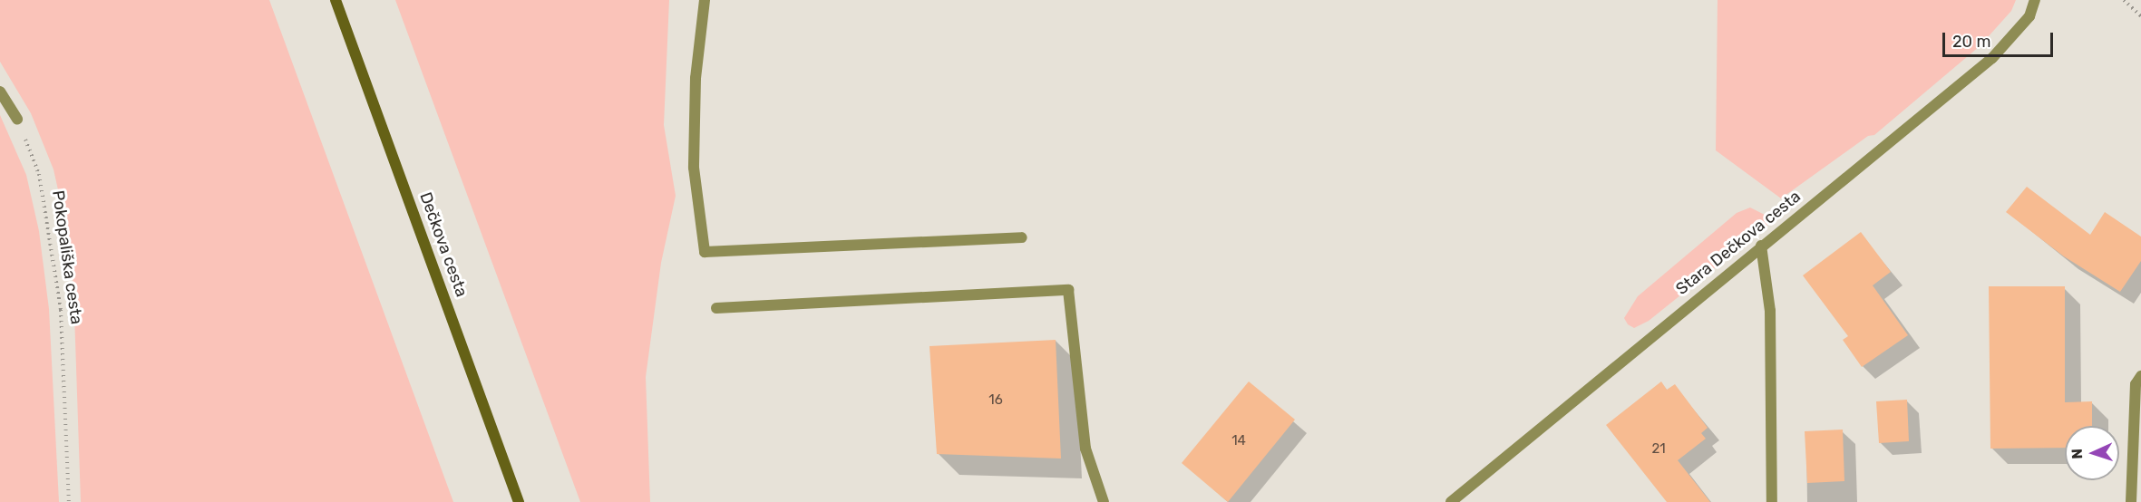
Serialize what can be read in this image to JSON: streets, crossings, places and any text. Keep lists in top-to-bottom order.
{
  "streets": {
    "street": ["Stara Dečkova cesta", "Dečkova cesta"],
    "path": ["Pokopališka cesta"]
  },
  "house_numbers": ["16", "14", "21"],
  "scale_bar": "20 m",
  "north": "left"
}
